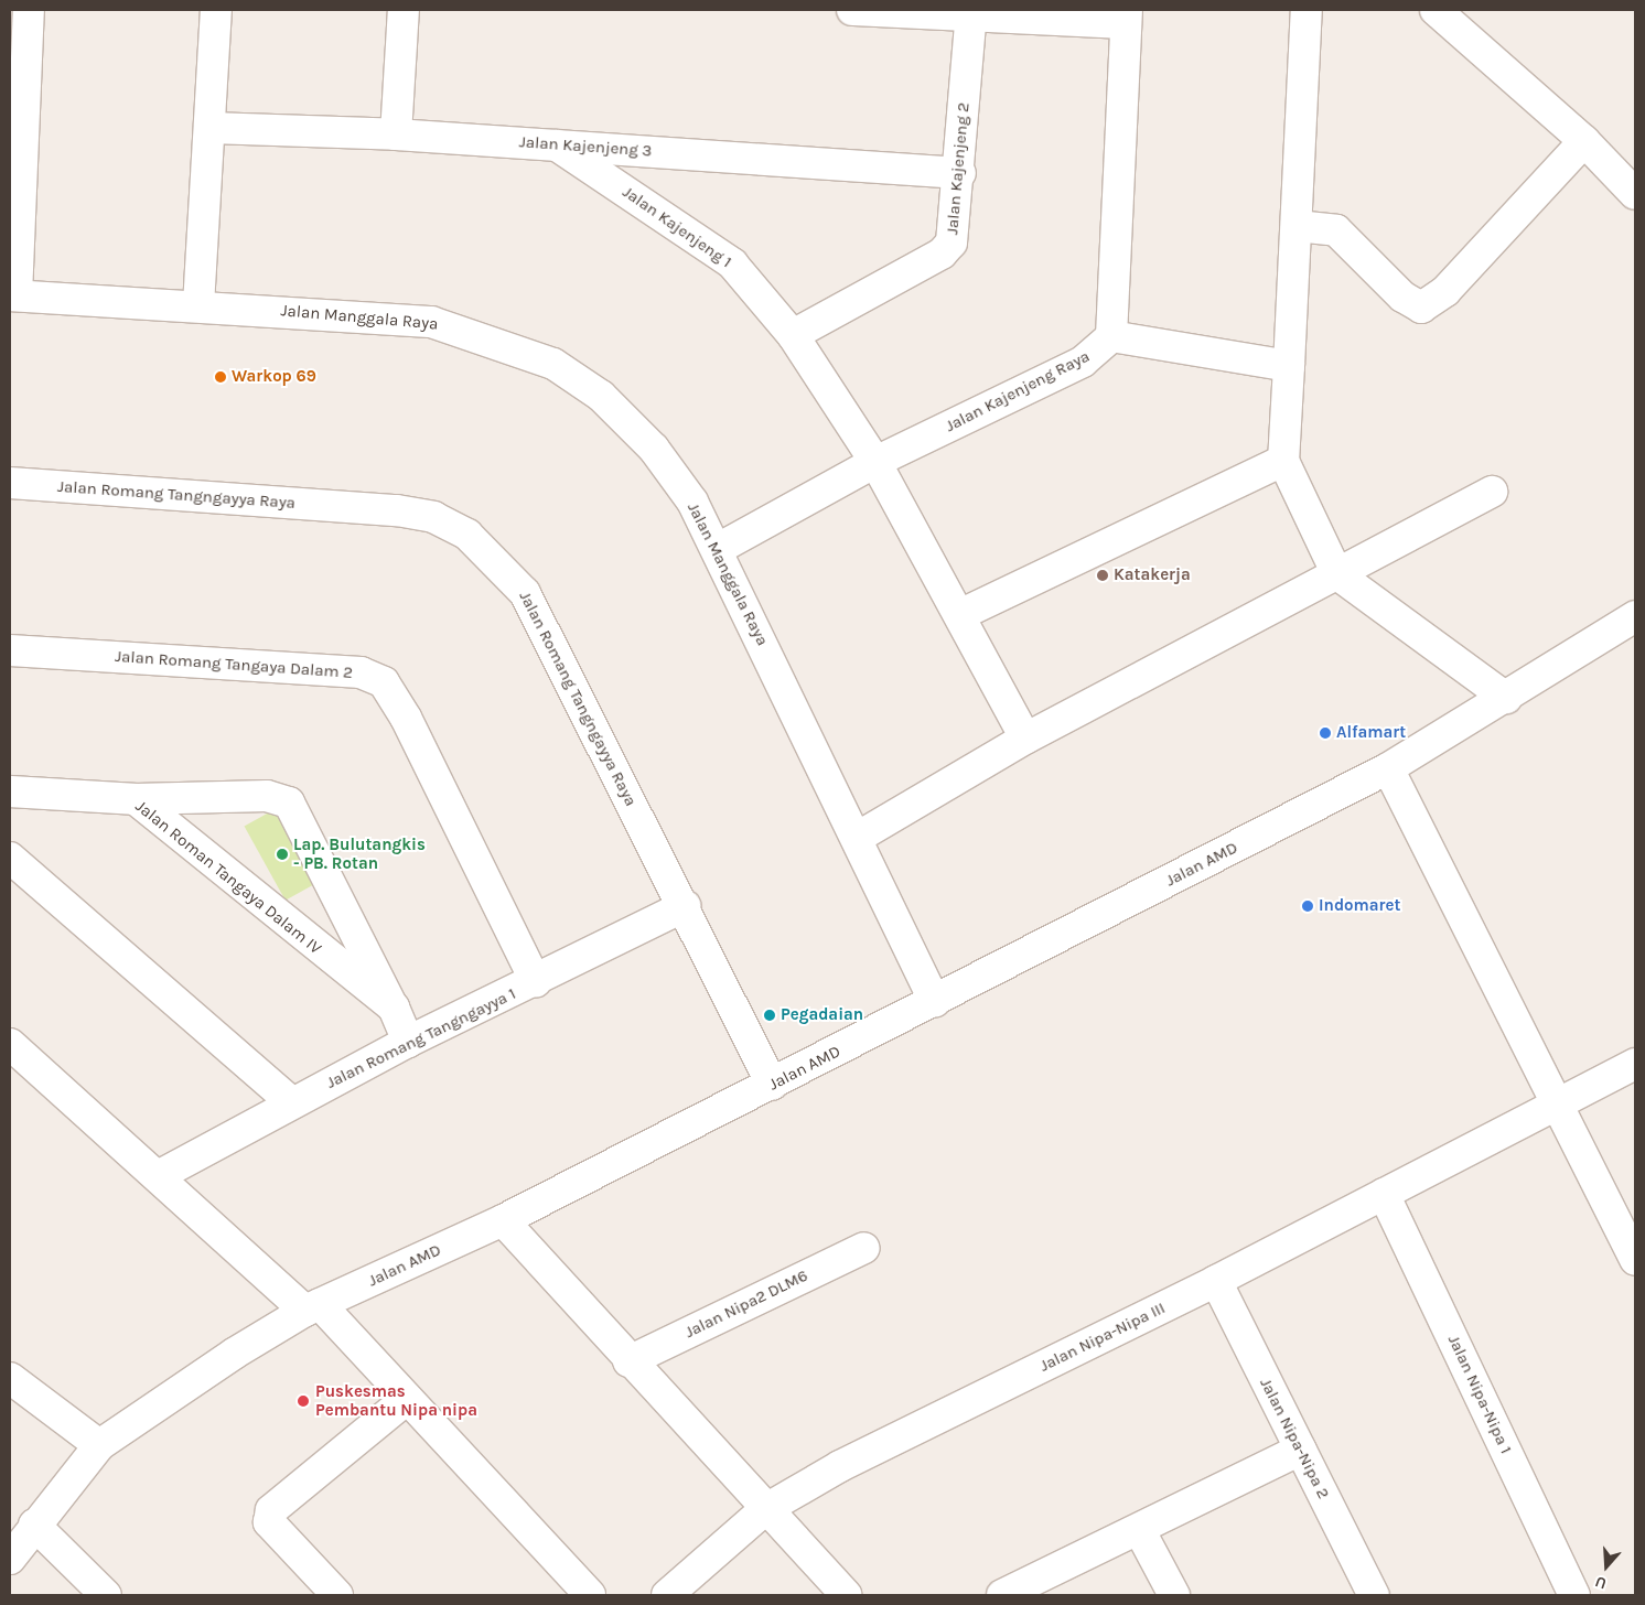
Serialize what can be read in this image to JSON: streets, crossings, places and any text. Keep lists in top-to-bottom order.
{
  "streets": {
    "street": [
      "Jalan Kajenjeng 3",
      "Jalan Kajenjeng 2",
      "Jalan Kajenjeng 1",
      "Jalan Manggala Raya",
      "Jalan Kajenjeng Raya",
      "Jalan Romang Tangngayya Raya",
      "Jalan Romang Tangaya Dalam 2",
      "Jalan AMD",
      "Jalan Roman Tangaya Dalam IV",
      "Jalan Romang Tangngayya 1",
      "Jalan Nipa2 DLM6",
      "Jalan Nipa-Nipa III",
      "Jalan Nipa-Nipa 1",
      "Jalan Nipa-Nipa 2"
    ]
  },
  "crossings": [
    ["Jalan Kajenjeng 3", "Jalan Kajenjeng 2"],
    ["Jalan Kajenjeng 3", "Jalan Kajenjeng 1"],
    ["Jalan Kajenjeng 2", "Jalan Kajenjeng 1"],
    ["Jalan Kajenjeng 1", "Jalan Kajenjeng Raya"],
    ["Jalan Manggala Raya", "Jalan Kajenjeng Raya"],
    ["Jalan Manggala Raya", "Jalan AMD"],
    ["Jalan Romang Tangngayya Raya", "Jalan AMD"],
    ["Jalan Romang Tangngayya Raya", "Jalan Romang Tangngayya 1"],
    ["Jalan Romang Tangaya Dalam 2", "Jalan Romang Tangngayya 1"],
    ["Jalan Roman Tangaya Dalam IV", "Jalan Romang Tangngayya 1"],
    ["Jalan Nipa-Nipa III", "Jalan Nipa-Nipa 1"],
    ["Jalan Nipa-Nipa III", "Jalan Nipa-Nipa 2"]
  ],
  "places": [
    "Warkop 69",
    "Katakerja",
    "Alfamart",
    "Lap. Bulutangkis - PB. Rotan",
    "Indomaret",
    "Pegadaian",
    "Puskesmas Pembantu Nipa nipa"
  ],
  "north": "bottom"
}
